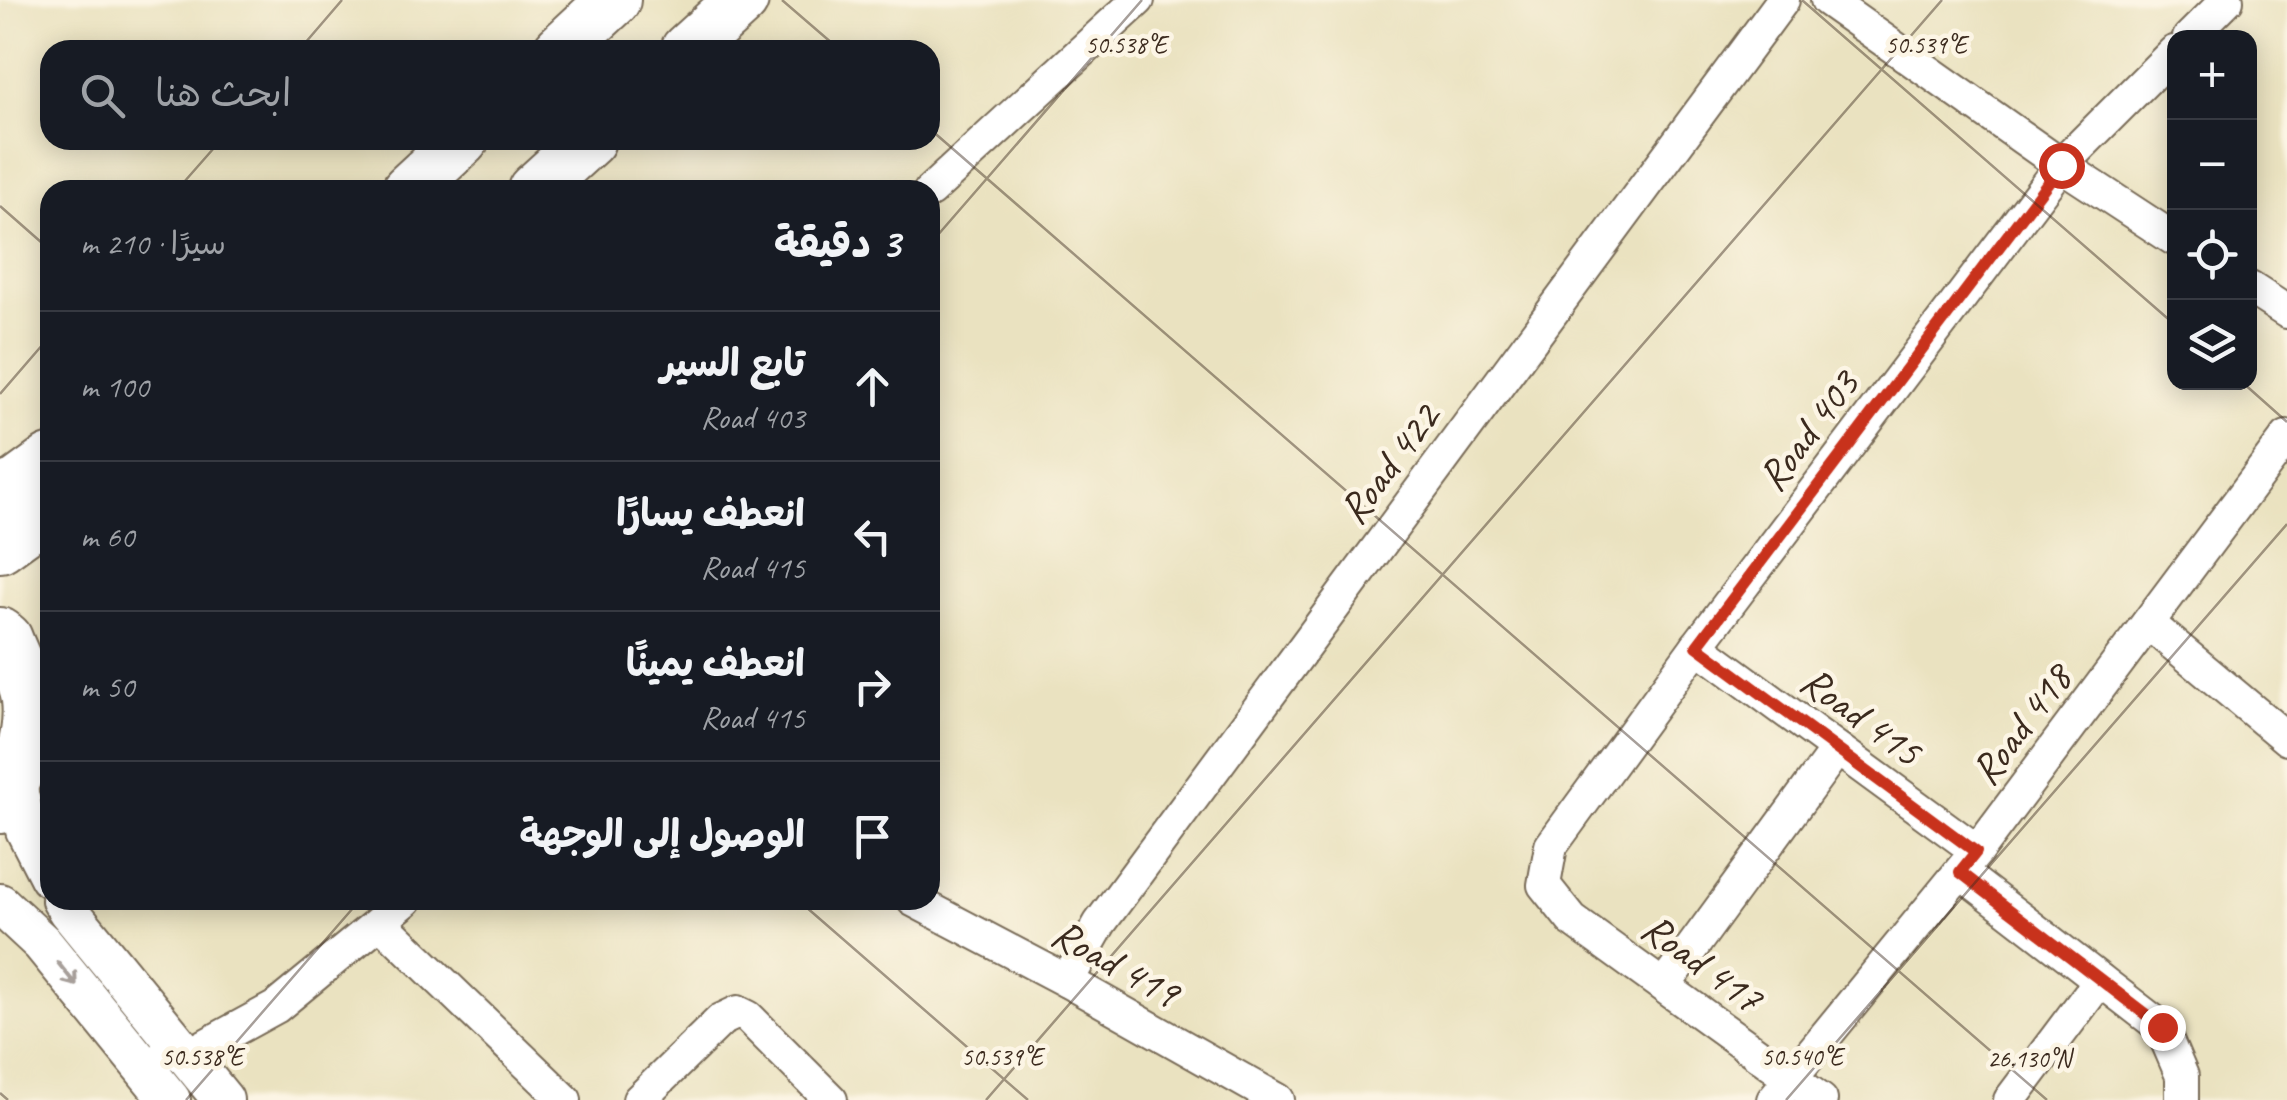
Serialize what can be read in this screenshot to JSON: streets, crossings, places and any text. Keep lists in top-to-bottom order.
{
  "streets": {
    "street": [
      "Road 403",
      "Road 422",
      "Road 415",
      "Road 418",
      "Road 419",
      "Road 417"
    ]
  },
  "crossings": [
    ["Road 403", "Road 415"],
    ["Road 403", "Road 417"],
    ["Road 422", "Road 419"],
    ["Road 415", "Road 418"],
    ["Road 418", "Road 417"]
  ],
  "page": {
    "map_buttons": ["+", "−"],
    "search": "ابحث هنا",
    "heading": ["3 دقيقة", "سيرًا · 210 m"],
    "list": [
      ["تابع السير", "Road 403", "100 m"],
      ["انعطف يسارًا", "Road 415", "60 m"],
      ["انعطف يمينًا", "Road 415", "50 m"],
      "الوصول إلى الوجهة"
    ]
  },
  "coordinates": [
    "50.538°E",
    "50.539°E",
    "50.540°E",
    "26.130°N"
  ]
}
